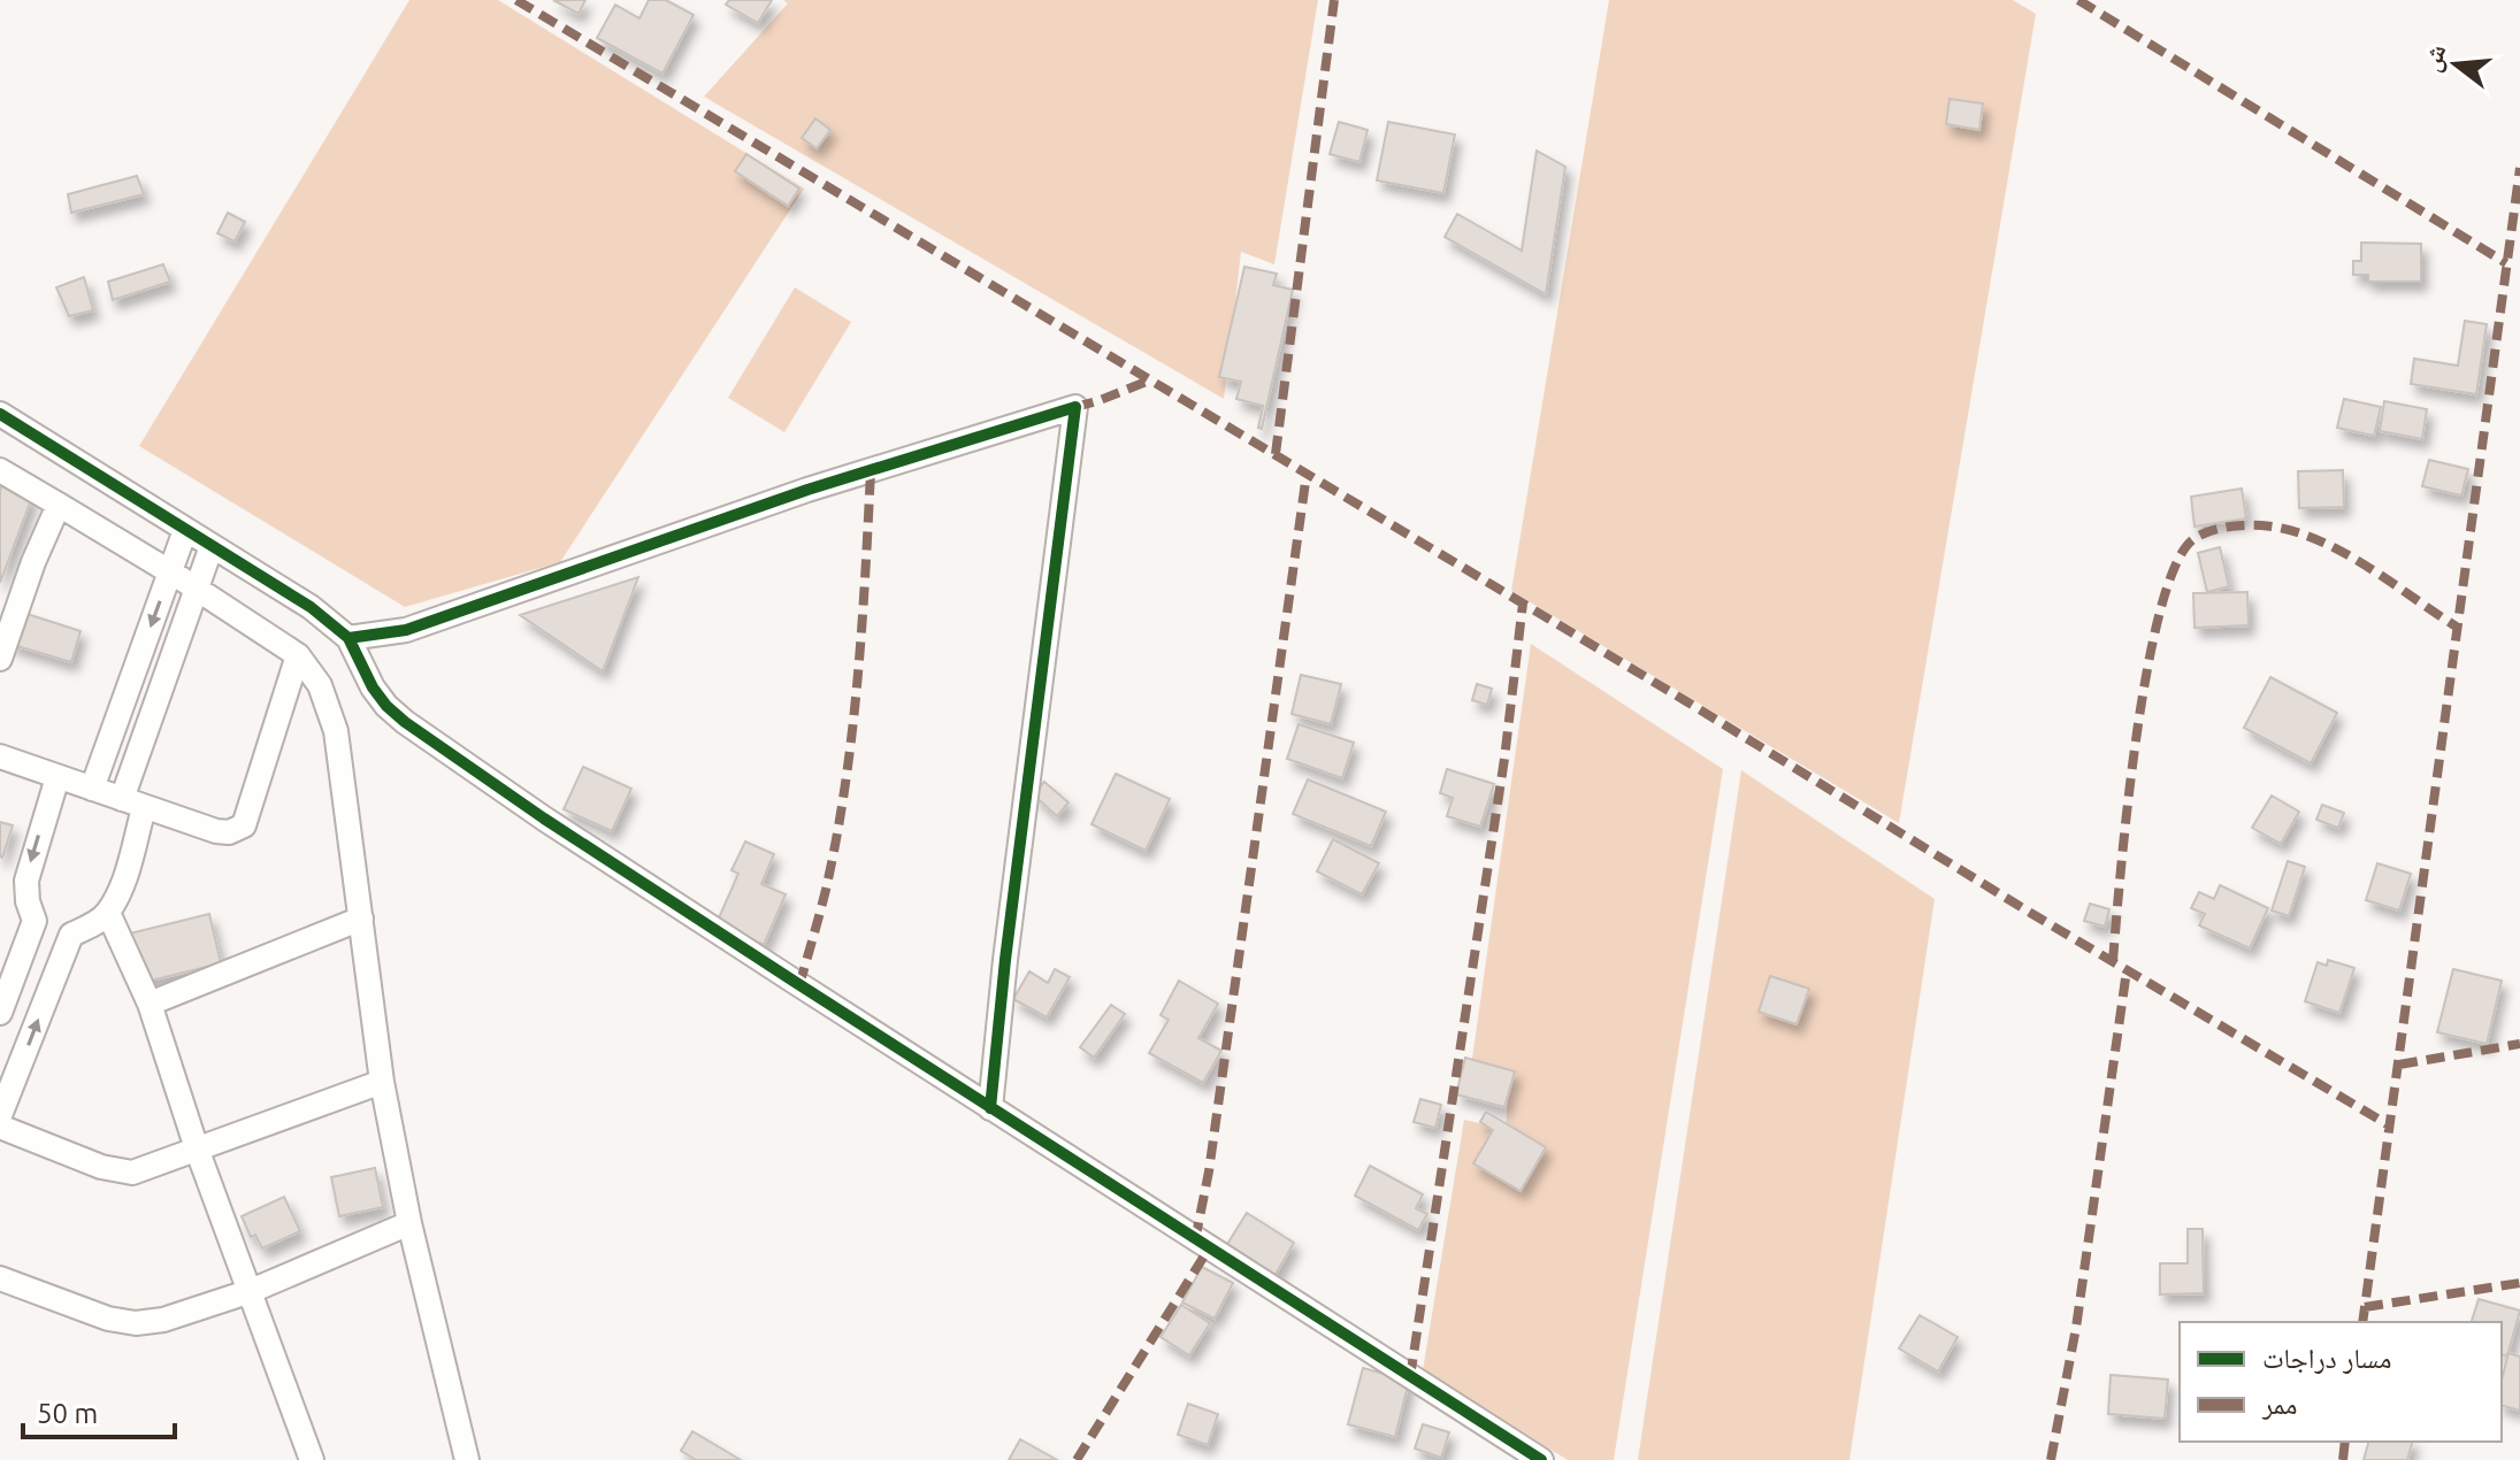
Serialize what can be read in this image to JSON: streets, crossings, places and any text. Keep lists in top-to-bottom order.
{
  "legend": ["مسار دراجات", "ممر"],
  "scale_bar": "50 m",
  "north": "left"
}
